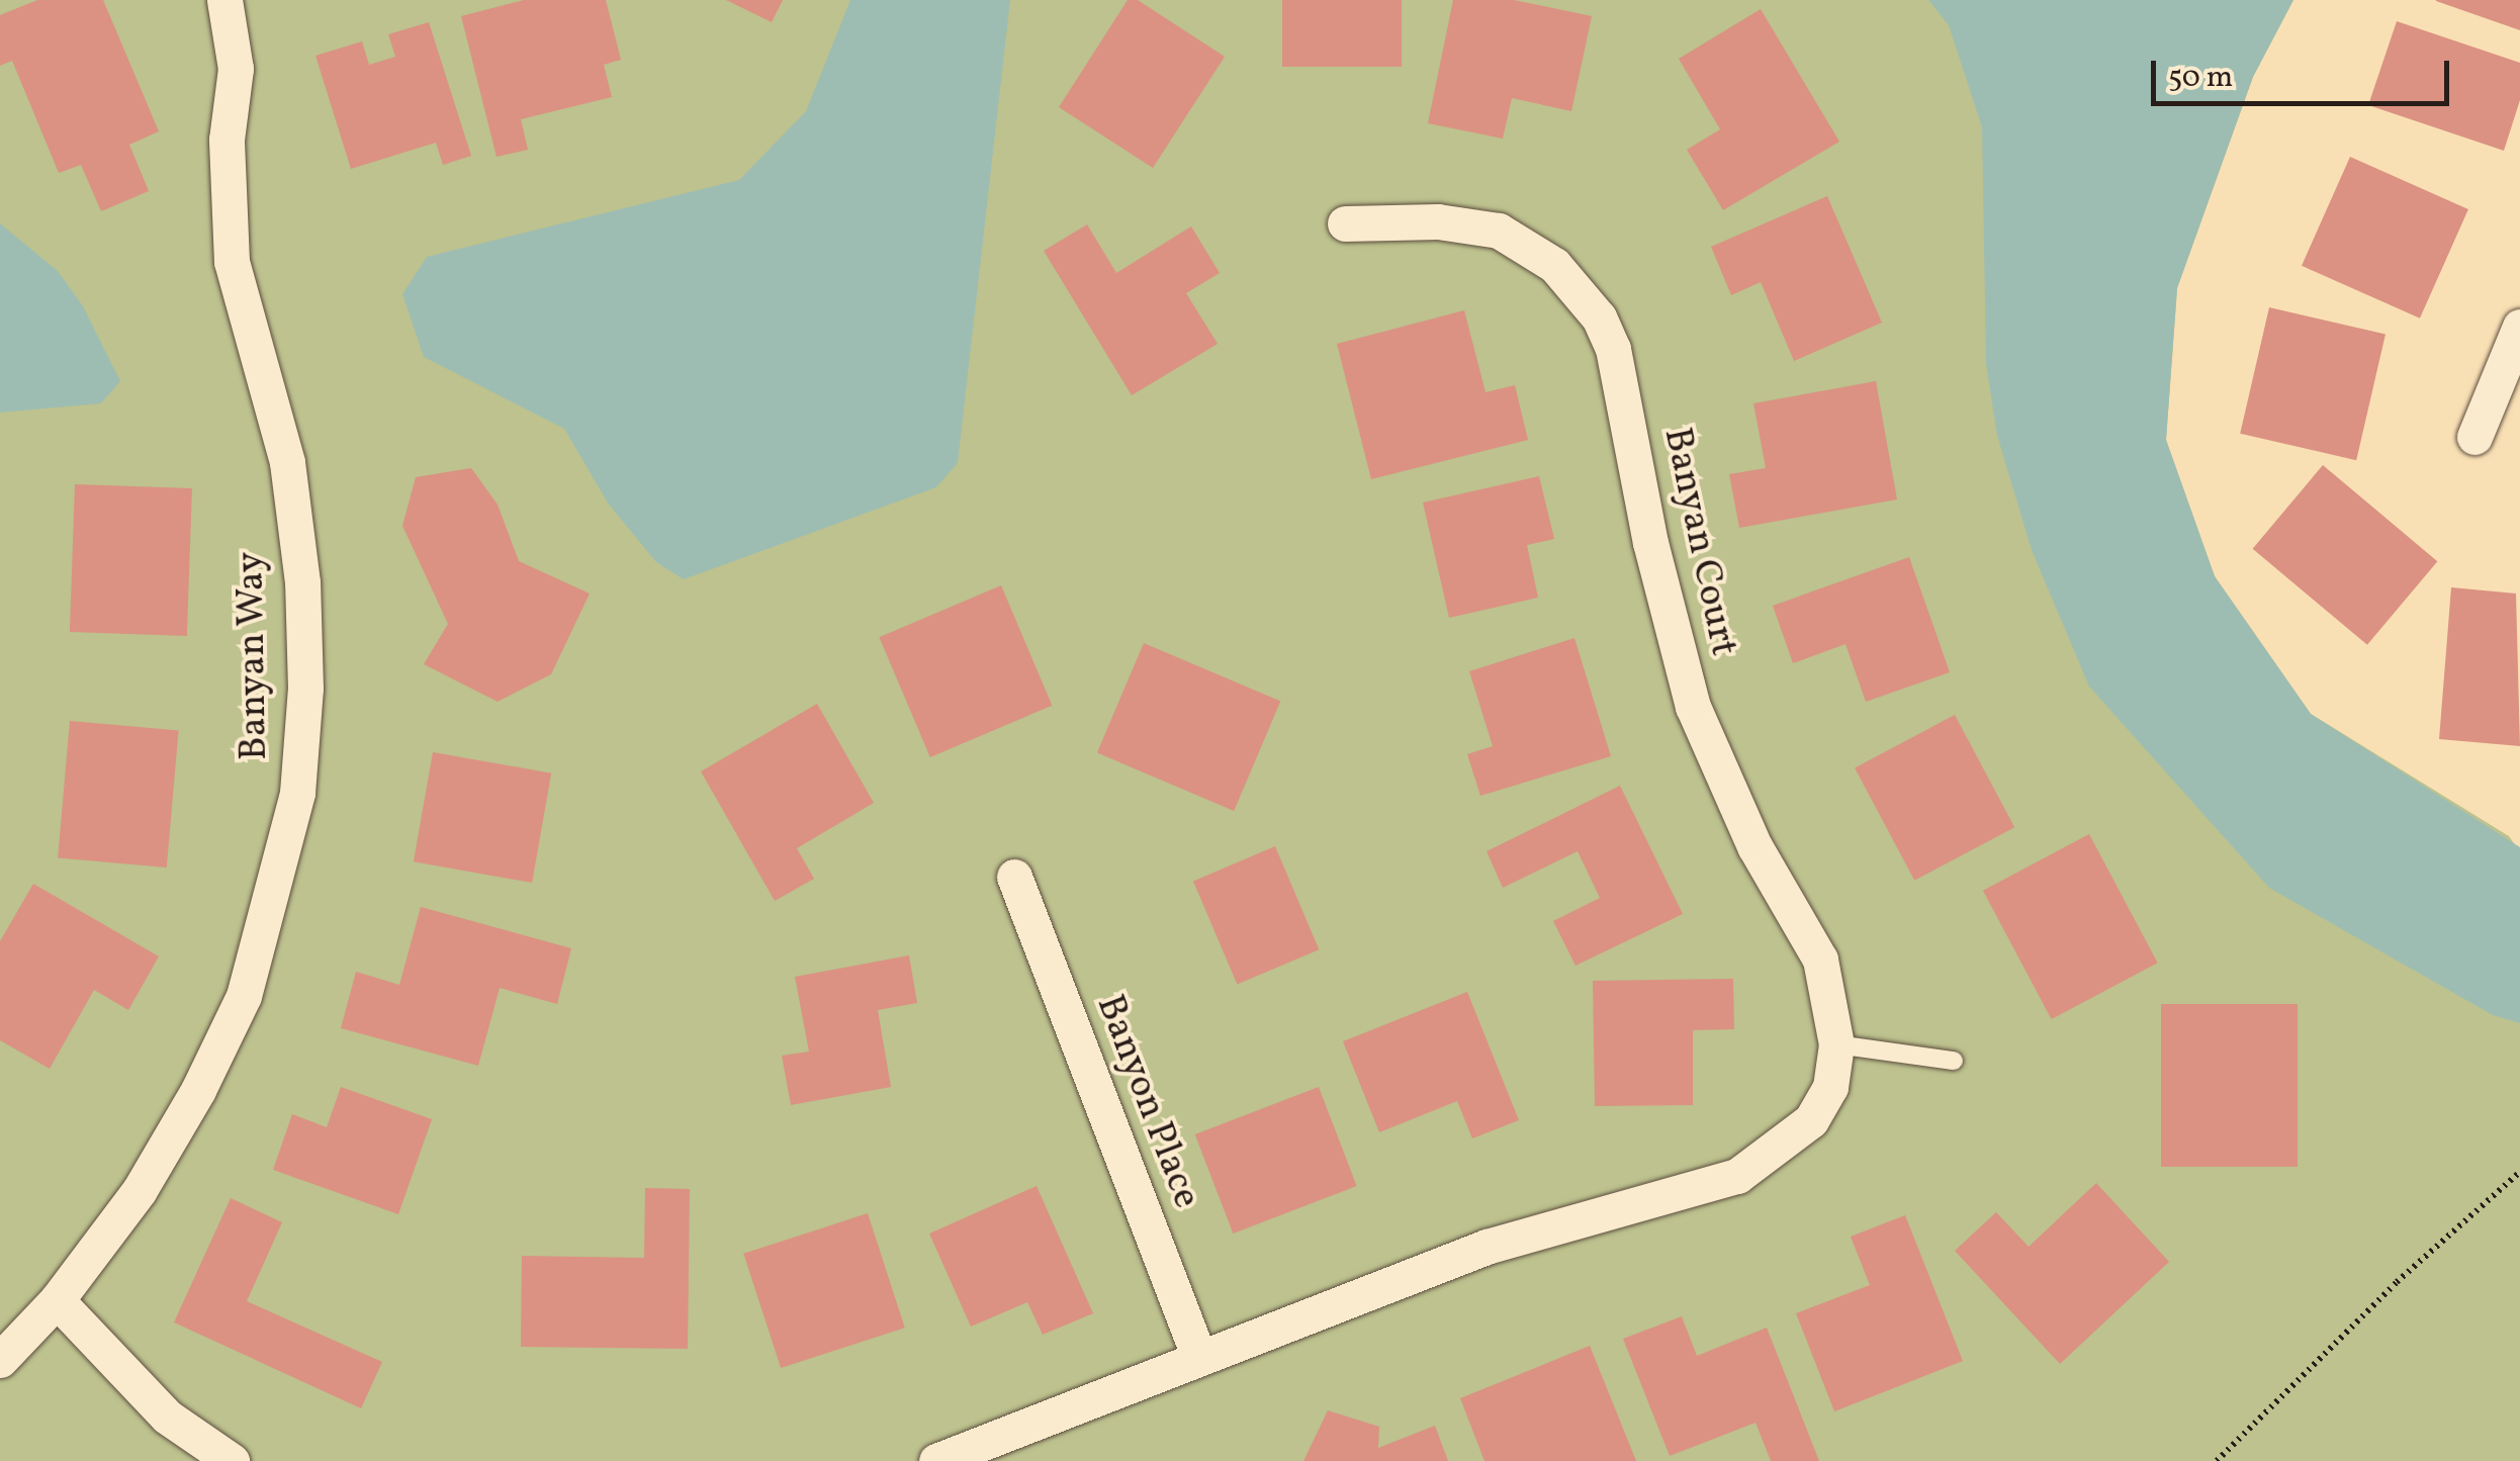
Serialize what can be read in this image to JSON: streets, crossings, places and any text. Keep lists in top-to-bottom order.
{
  "streets": {
    "street": ["Banyan Court", "Banyan Way", "Banyon Place"]
  },
  "crossings": [
    ["Banyan Court", "Banyon Place"]
  ],
  "scale_bar": "50 m"
}
